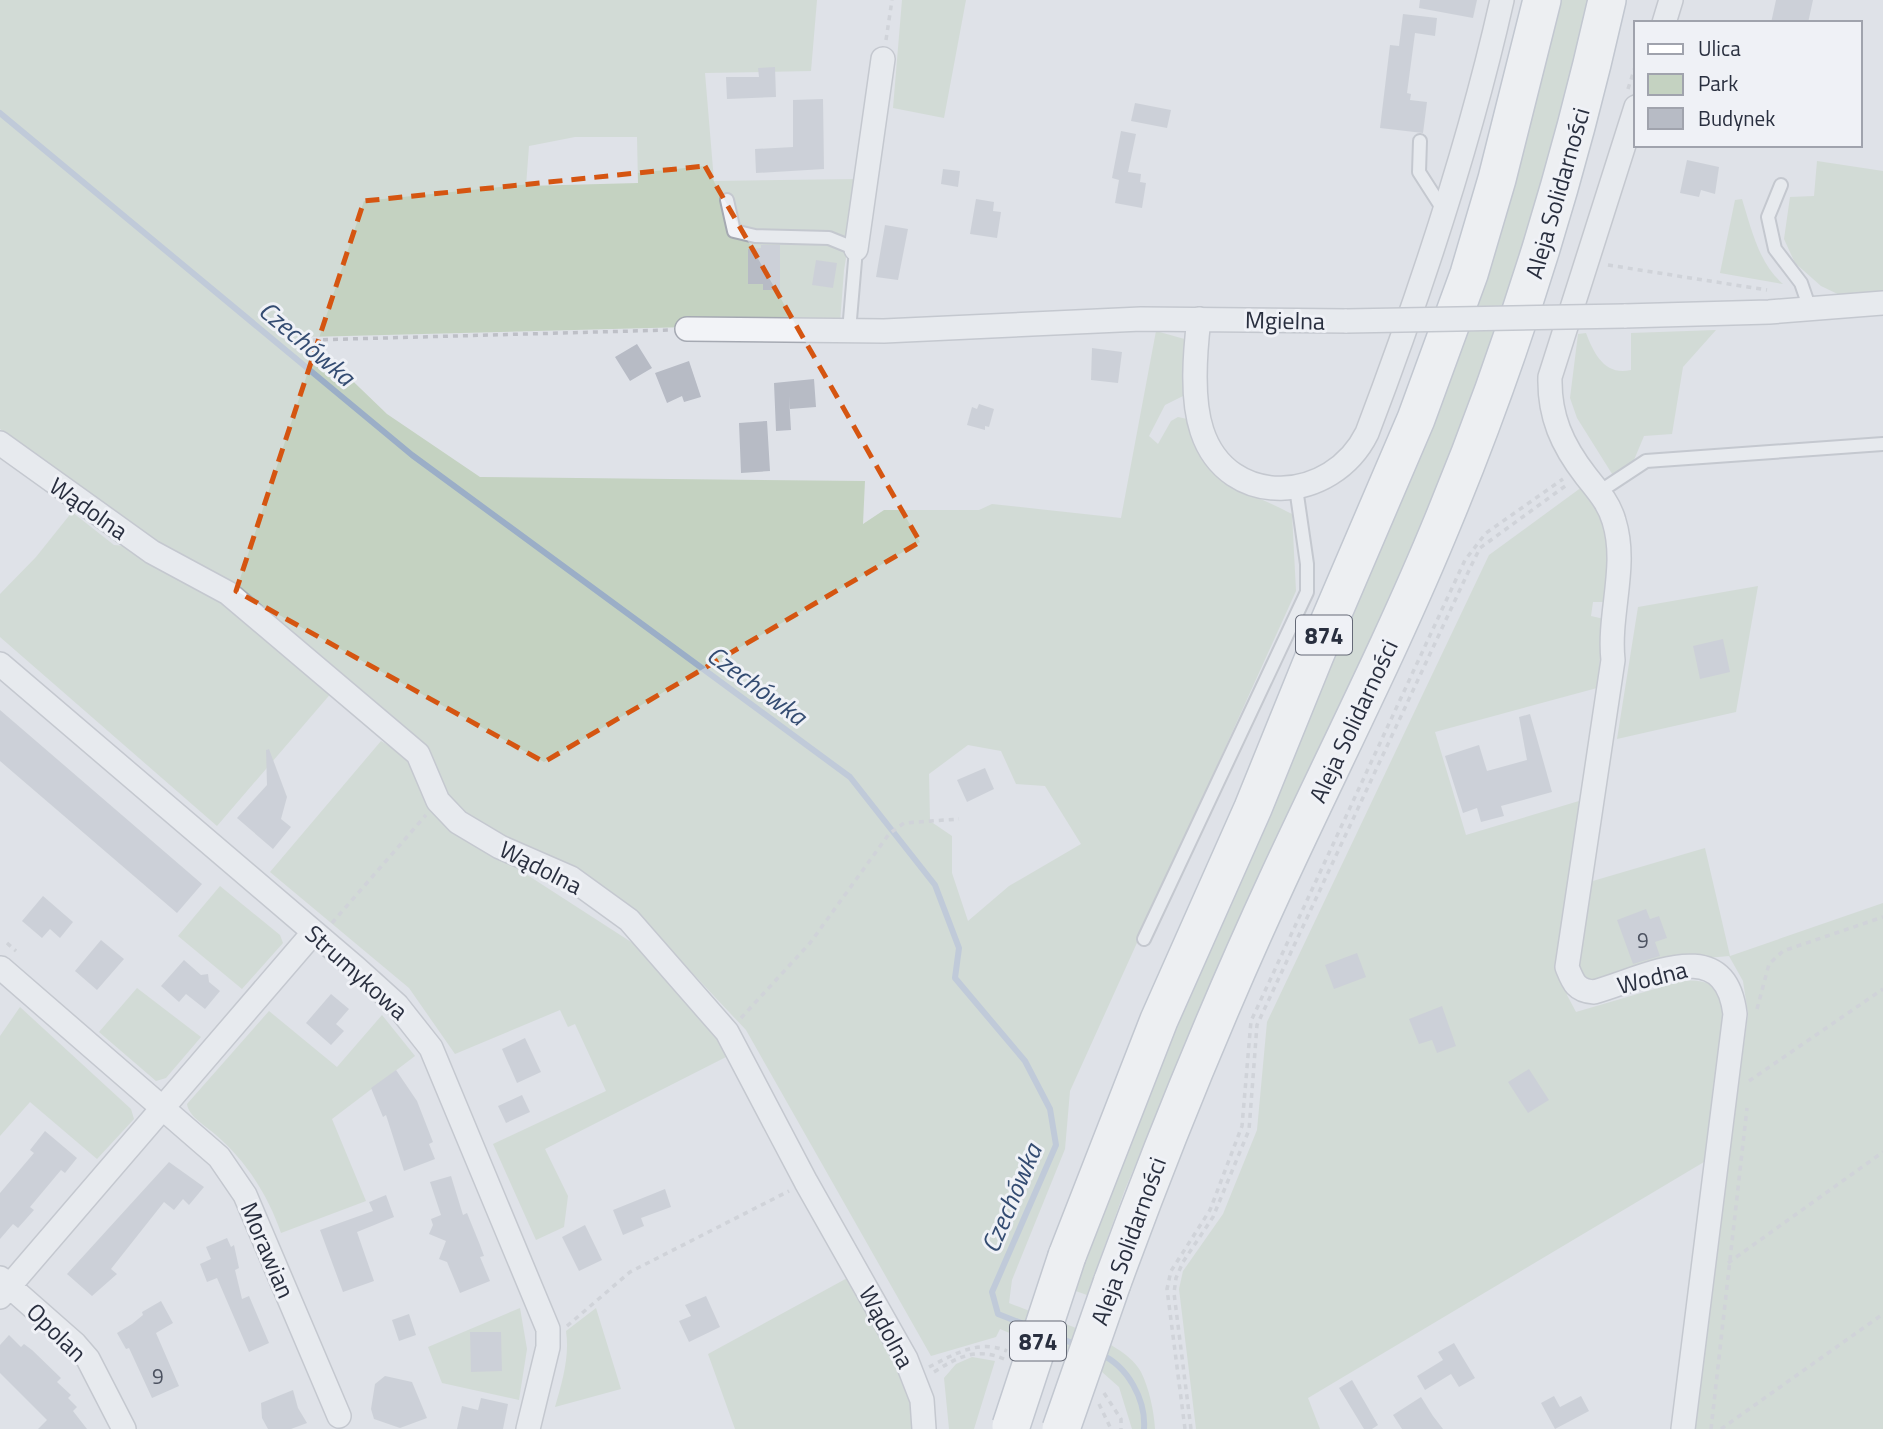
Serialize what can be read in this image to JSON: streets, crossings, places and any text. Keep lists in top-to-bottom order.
{
  "streets": {
    "main road": ["Aleja Solidarności", "874"],
    "street": [
      "Mgielna",
      "Wądolna",
      "Strumykowa",
      "Wodna",
      "Morawian",
      "Opolan"
    ]
  },
  "water": ["Czechówka"],
  "house_numbers": ["9", "9"],
  "legend": ["Ulica", "Park", "Budynek"]
}
